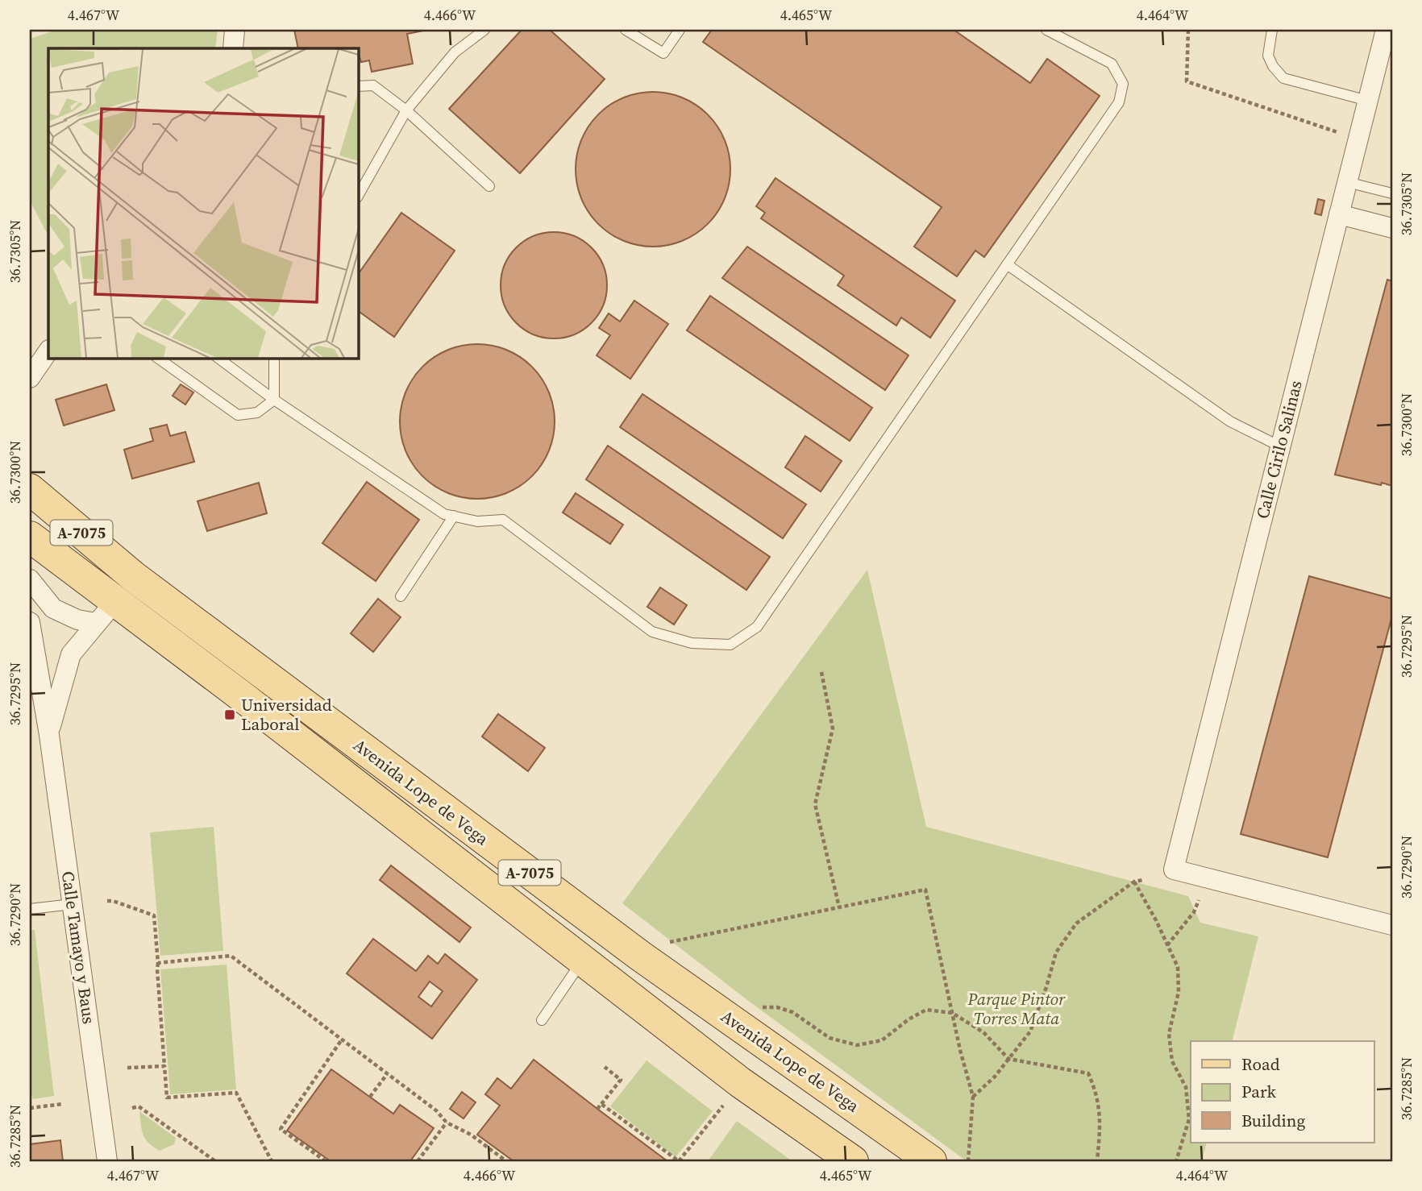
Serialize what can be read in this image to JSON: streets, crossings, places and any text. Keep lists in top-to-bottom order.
{
  "streets": {
    "main road": ["A-7075", "Avenida Lope de Vega"],
    "street": ["Calle Cirilo Salinas", "Calle Tamayo y Baus"]
  },
  "crossings": [
    ["Avenida Lope de Vega", "Calle Tamayo y Baus"]
  ],
  "parks": ["Parque Pintor Torres Mata"],
  "places": {
    "transit": ["Universidad Laboral"]
  },
  "legend": ["Road", "Park", "Building"],
  "coordinates": [
    "4.467°W",
    "4.466°W",
    "4.465°W",
    "4.464°W",
    "36.7305°N",
    "36.7300°N",
    "36.7295°N",
    "36.7290°N",
    "36.7285°N"
  ]
}
